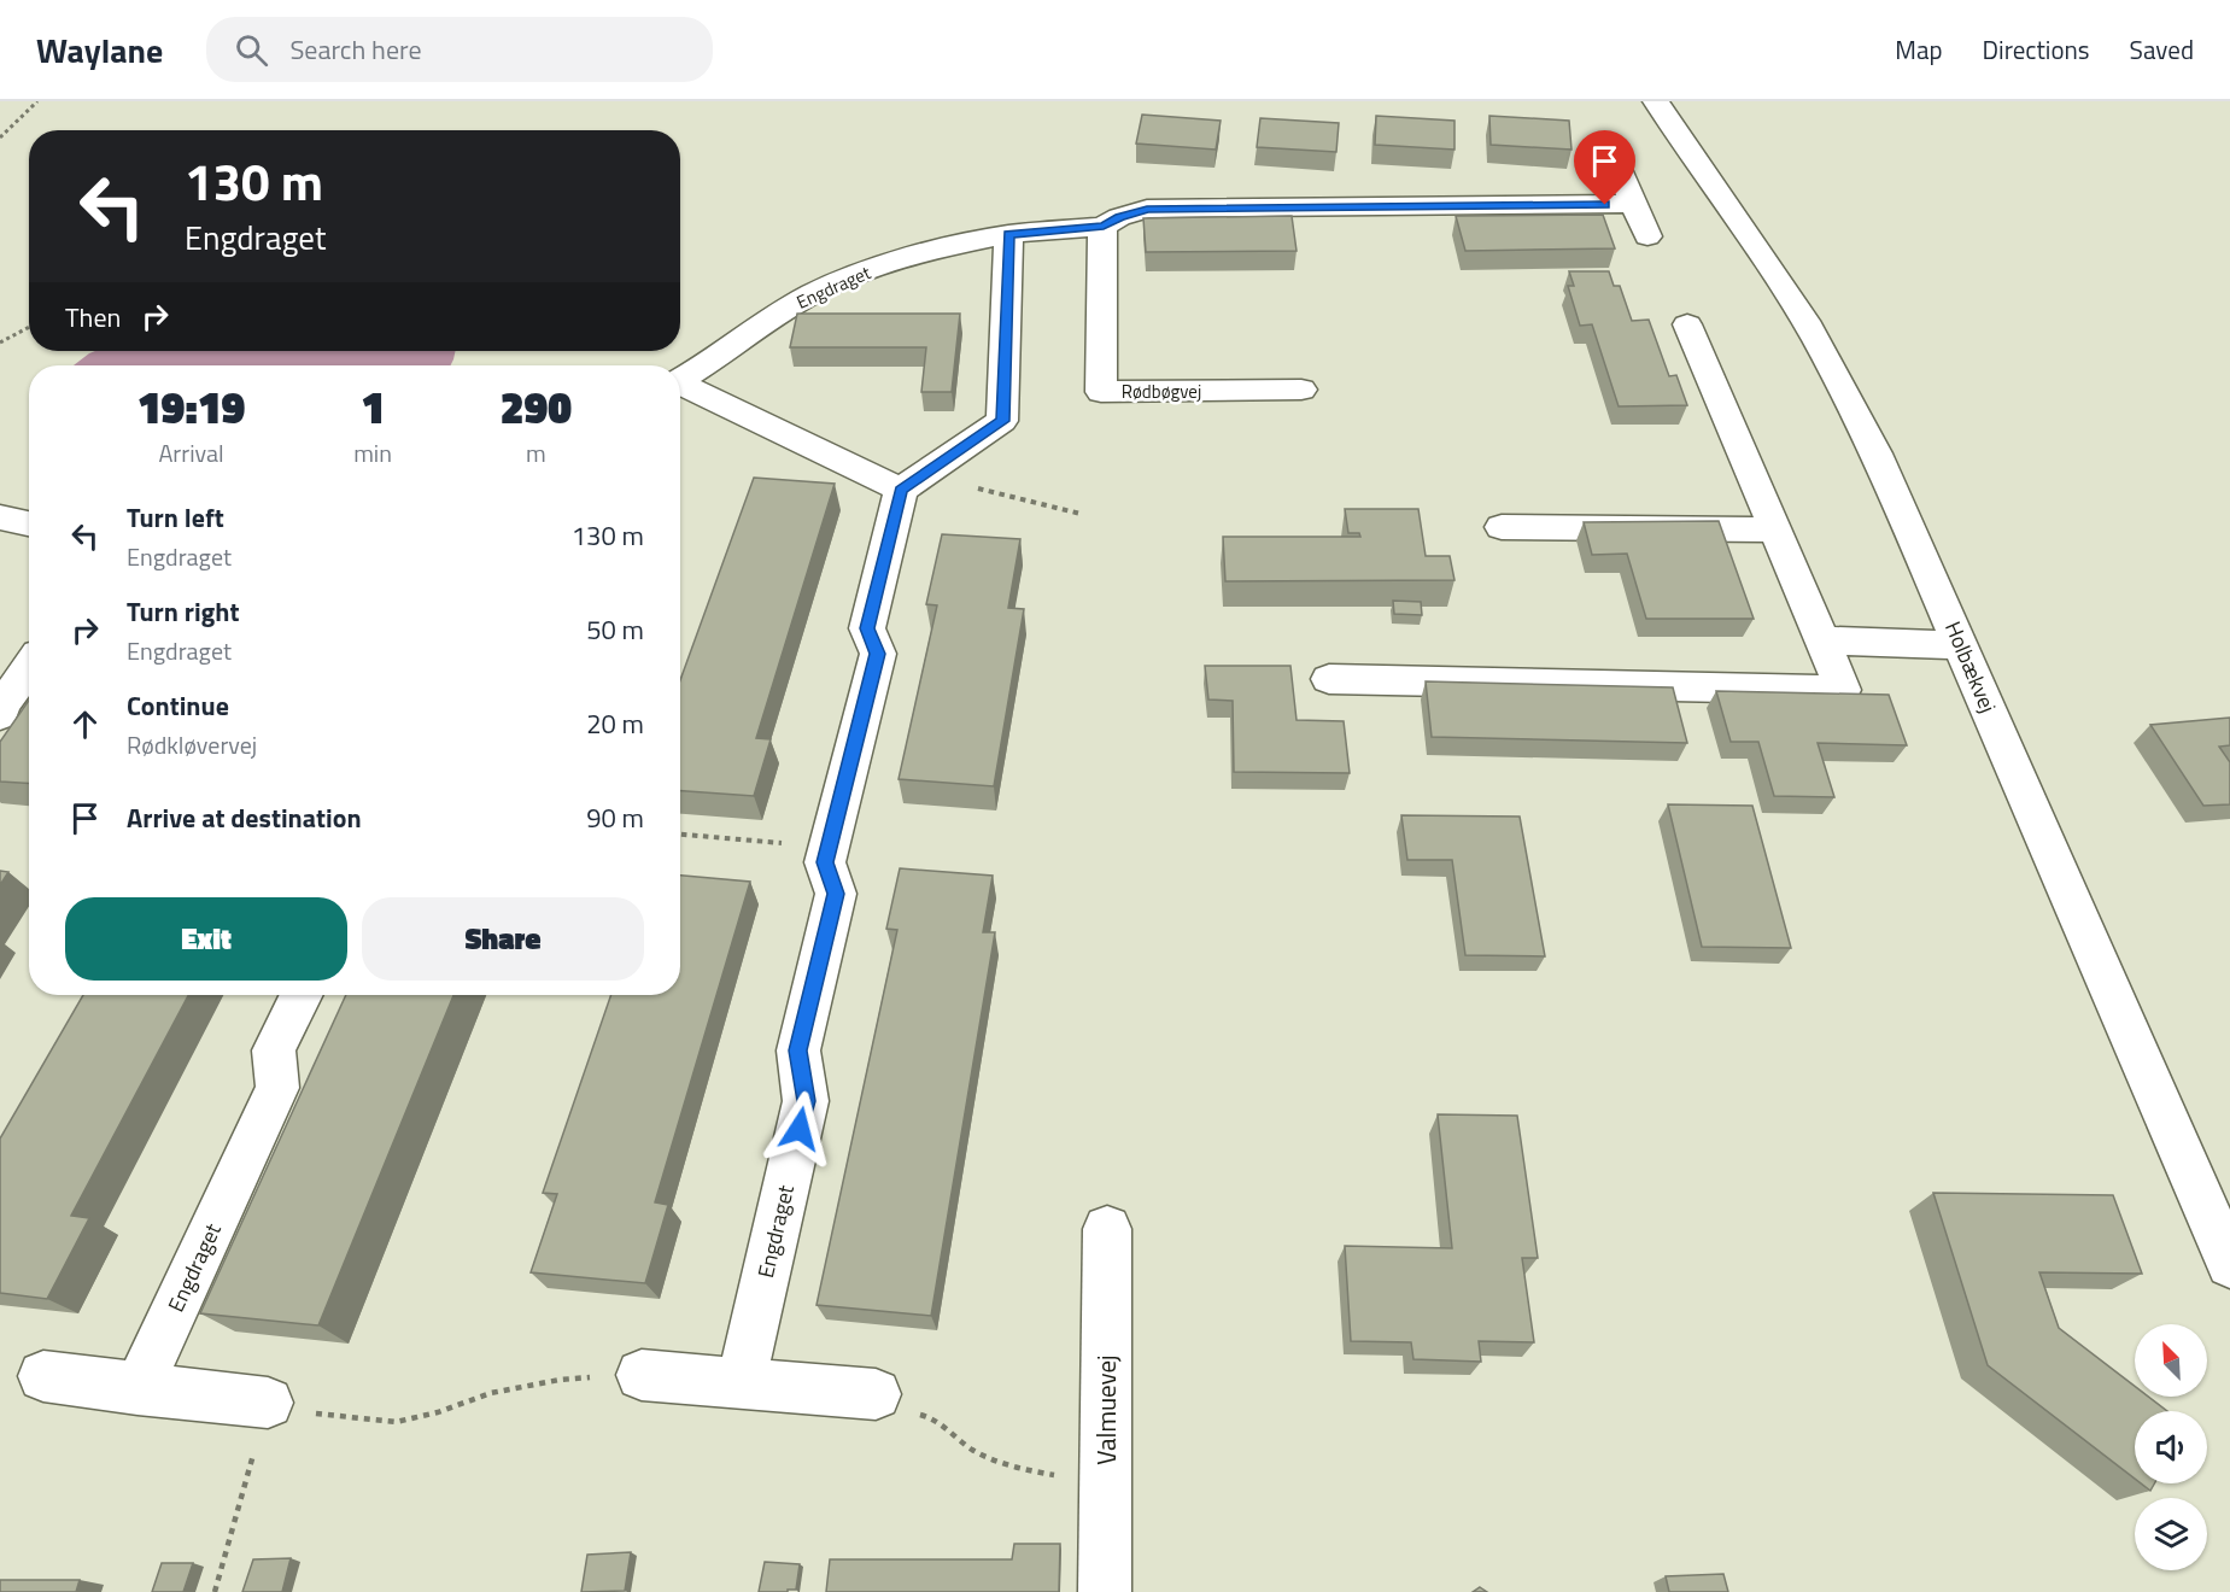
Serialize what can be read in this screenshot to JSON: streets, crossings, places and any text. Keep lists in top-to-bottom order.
{
  "streets": {
    "street": [
      "Engdraget",
      "Rødbøgvej",
      "Holbækvej",
      "Valmuevej"
    ]
  },
  "crossings": [
    ["Engdraget", "Rødbøgvej"]
  ],
  "north": "top left",
  "page": {
    "header": "Waylane",
    "search": "Search here",
    "nav": ["Map", "Directions", "Saved"],
    "turn": ["130 m", "Engdraget"],
    "then": "Then",
    "eta": [
      "19:19",
      "Arrival",
      "1",
      "min",
      "290",
      "m"
    ],
    "list": [
      {
        "name": "Turn left",
        "note": "Engdraget",
        "value": "130 m"
      },
      {
        "name": "Turn right",
        "note": "Engdraget",
        "value": "50 m"
      },
      {
        "name": "Continue",
        "note": "Rødkløvervej",
        "value": "20 m"
      },
      {
        "name": "Arrive at destination",
        "value": "90 m"
      }
    ],
    "buttons": ["Exit", "Share"]
  }
}
